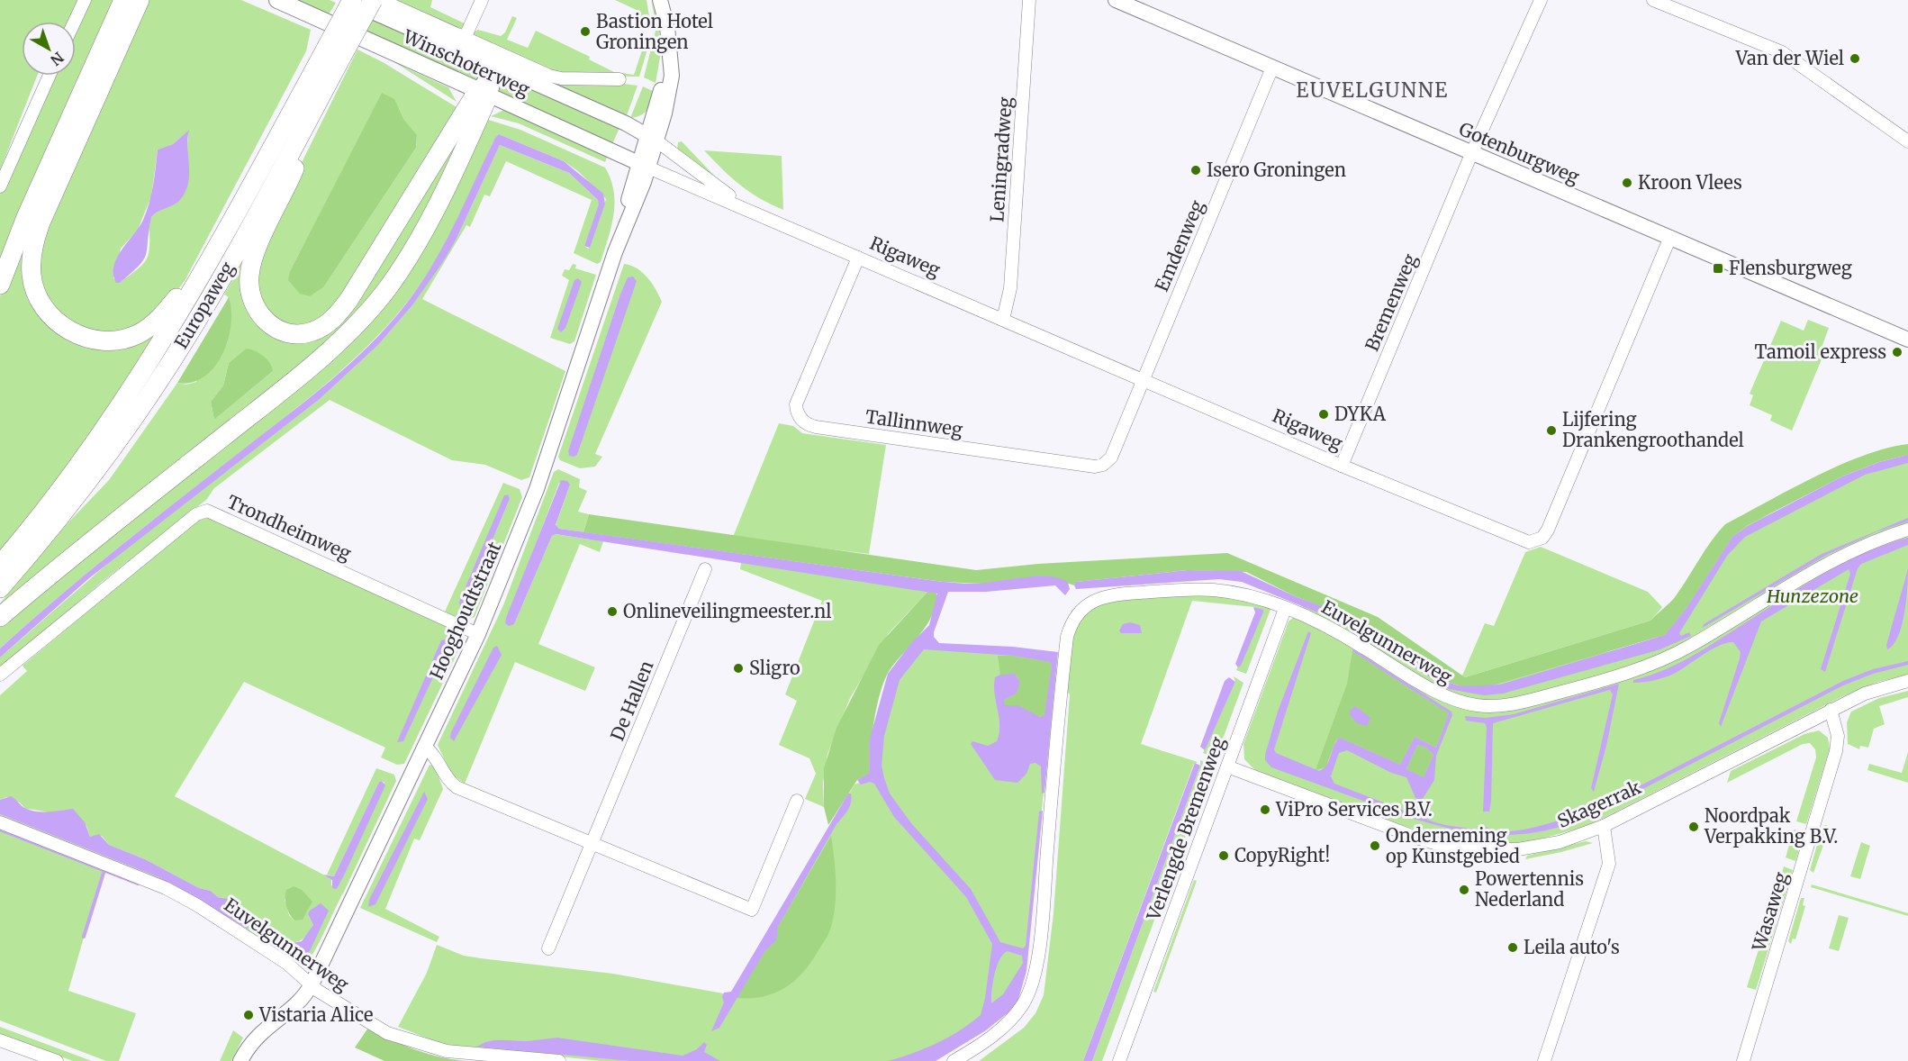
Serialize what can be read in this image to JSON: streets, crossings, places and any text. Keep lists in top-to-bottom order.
{
  "streets": {
    "highway": ["Europaweg"],
    "main road": ["Winschoterweg"],
    "street": [
      "Gotenburgweg",
      "Leningradweg",
      "Emdenweg",
      "Rigaweg",
      "Bremenweg",
      "Tallinnweg",
      "Trondheimweg",
      "Hooghoudtstraat",
      "Euvelgunnerweg",
      "De Hallen",
      "Skagerrak",
      "Verlengde Bremenweg",
      "Wasaweg"
    ]
  },
  "crossings": [
    ["Winschoterweg", "Rigaweg"],
    ["Winschoterweg", "Hooghoudtstraat"],
    ["Gotenburgweg", "Emdenweg"],
    ["Gotenburgweg", "Rigaweg"],
    ["Gotenburgweg", "Bremenweg"],
    ["Leningradweg", "Rigaweg"],
    ["Emdenweg", "Rigaweg"],
    ["Emdenweg", "Tallinnweg"],
    ["Rigaweg", "Bremenweg"],
    ["Rigaweg", "Tallinnweg"],
    ["Rigaweg", "Hooghoudtstraat"],
    ["Trondheimweg", "Hooghoudtstraat"],
    ["Hooghoudtstraat", "Euvelgunnerweg"],
    ["Euvelgunnerweg", "Verlengde Bremenweg"],
    ["Skagerrak", "Verlengde Bremenweg"],
    ["Skagerrak", "Wasaweg"]
  ],
  "districts": ["EUVELGUNNE"],
  "parks": ["Hunzezone"],
  "places": {
    "other": [
      "Bastion Hotel Groningen",
      "Van der Wiel",
      "Isero Groningen",
      "Kroon Vlees",
      "Tamoil express",
      "DYKA",
      "Lijfering Drankengroothandel",
      "Onlineveilingmeester.nl",
      "Sligro",
      "ViPro Services B.V.",
      "Noordpak Verpakking B.V.",
      "Onderneming op Kunstgebied",
      "CopyRight!",
      "Powertennis Nederland",
      "Leila auto's",
      "Vistaria Alice"
    ],
    "transit": ["Flensburgweg"]
  },
  "north": "bottom right"
}
